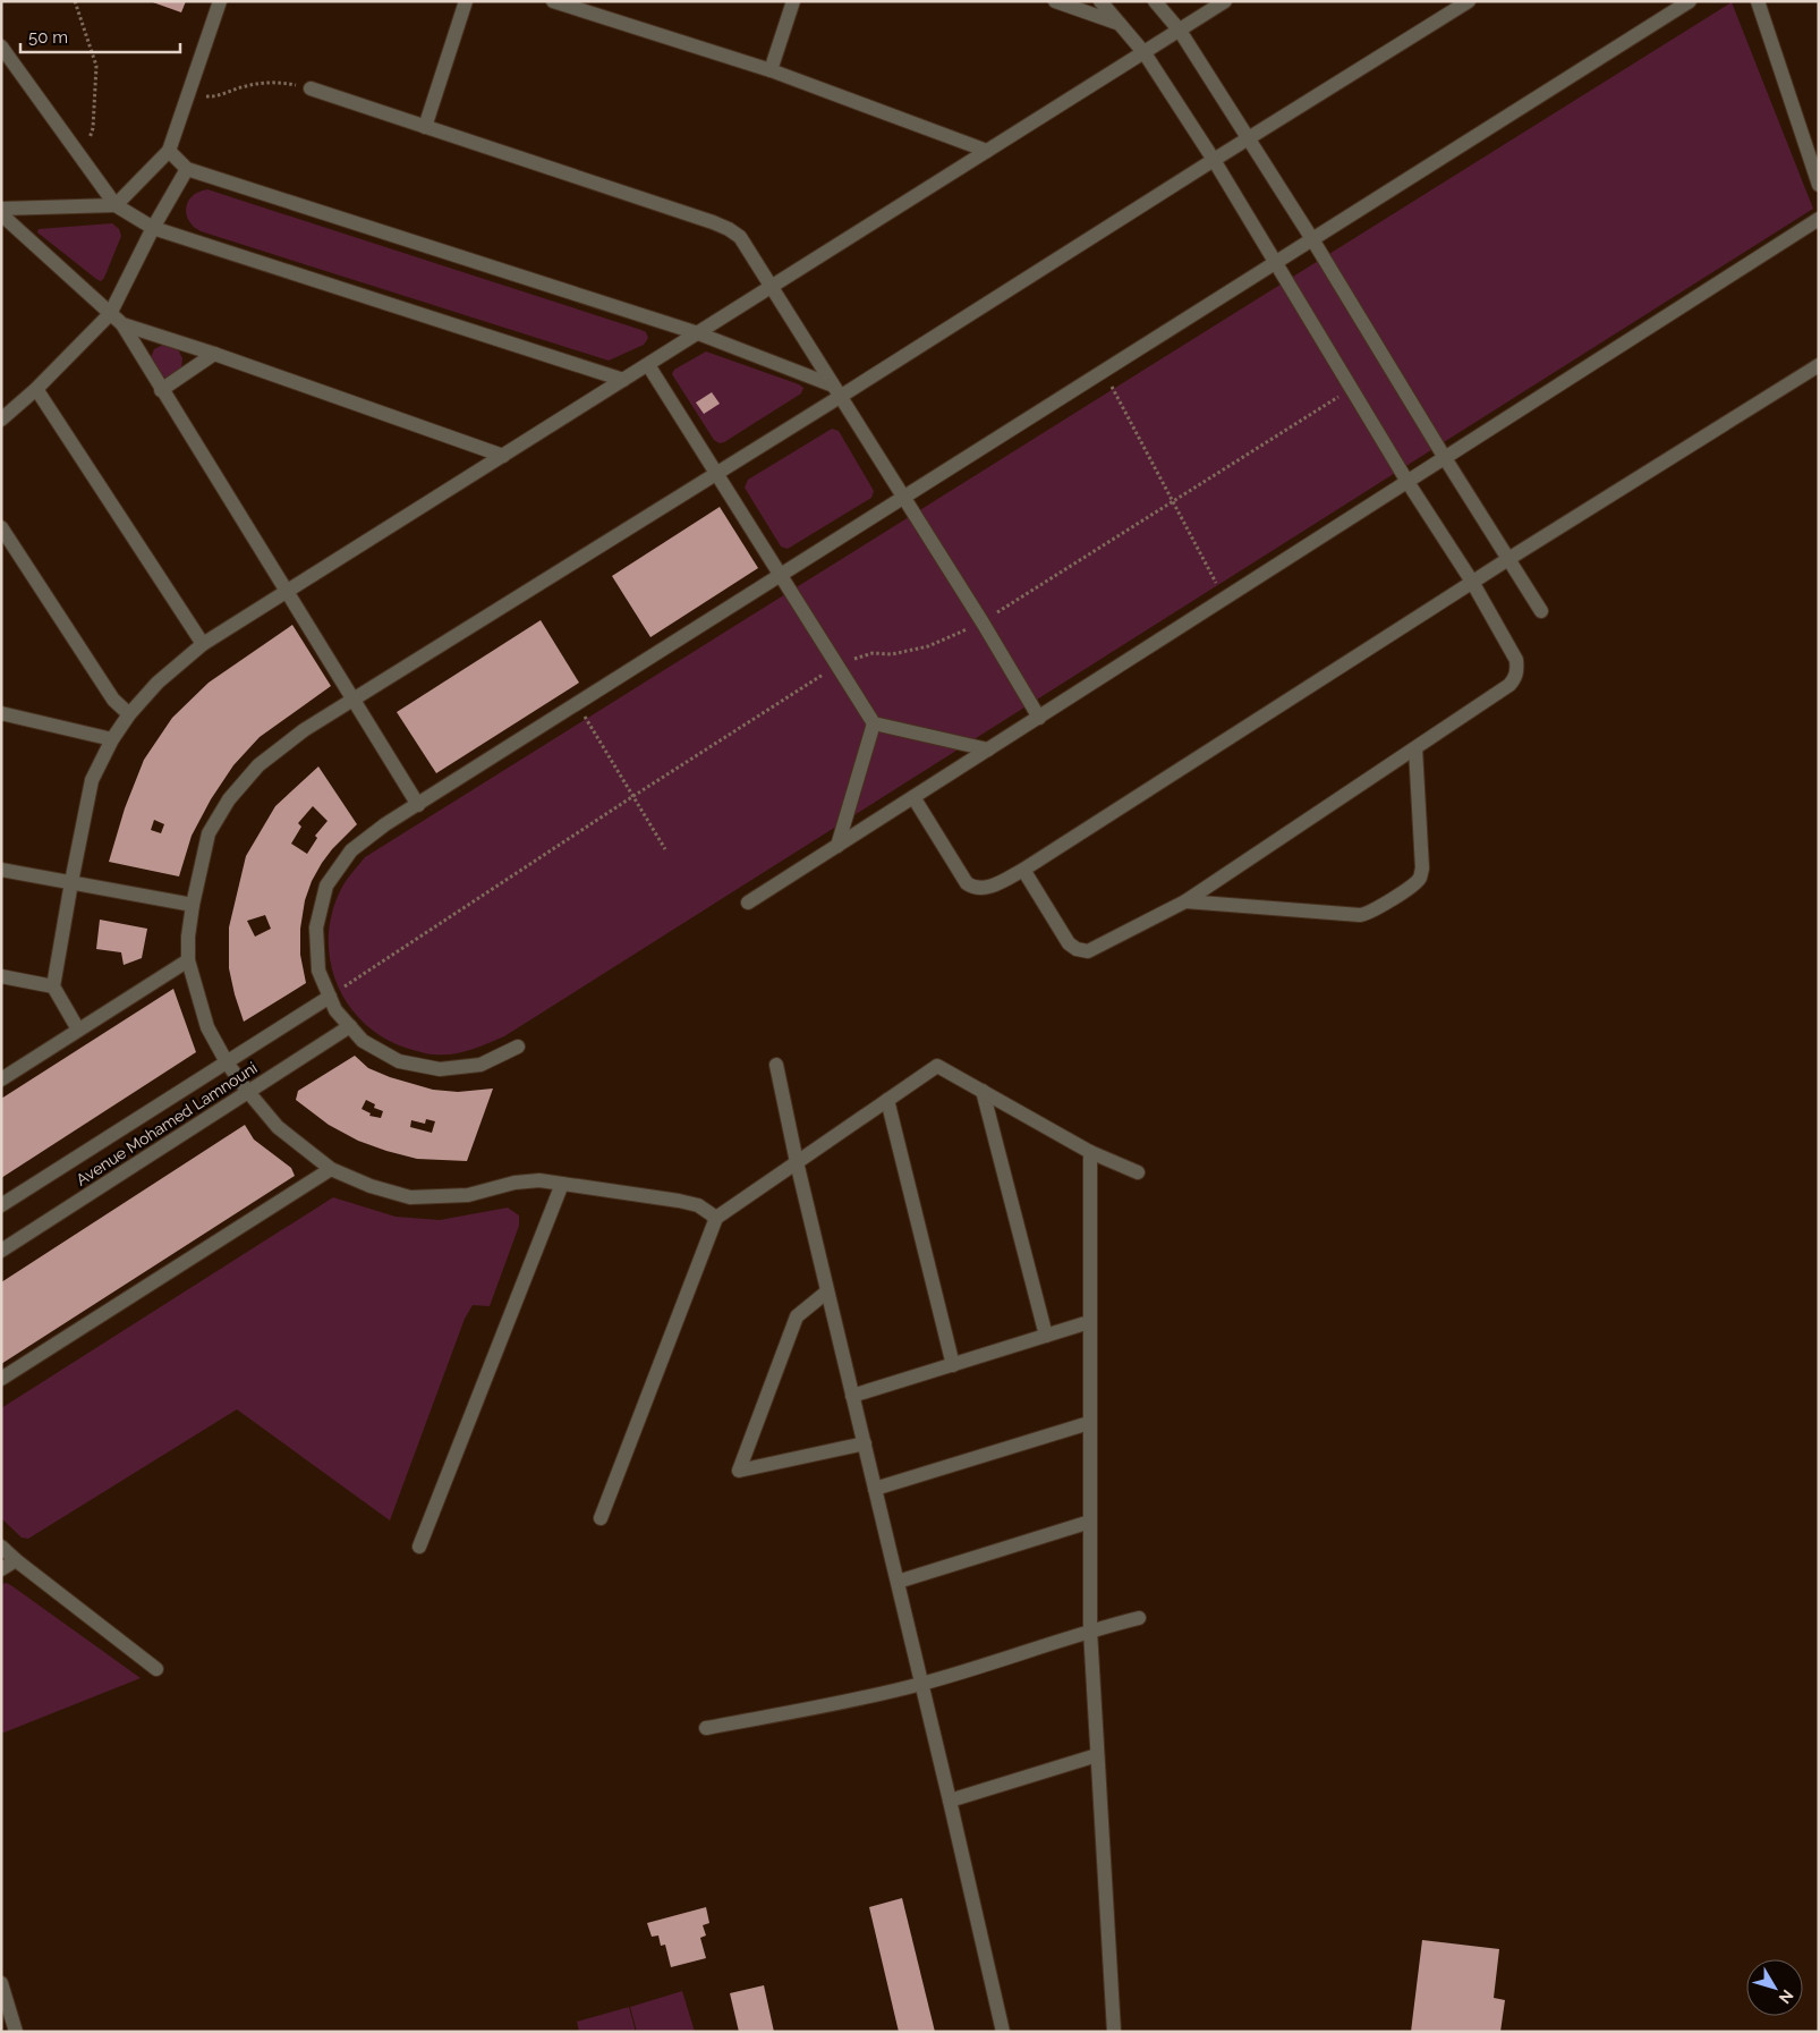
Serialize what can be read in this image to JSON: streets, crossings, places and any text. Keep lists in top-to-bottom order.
{
  "streets": {
    "street": ["Avenue Mohamed Lamnouni"]
  },
  "scale_bar": "50 m",
  "north": "bottom right"
}
